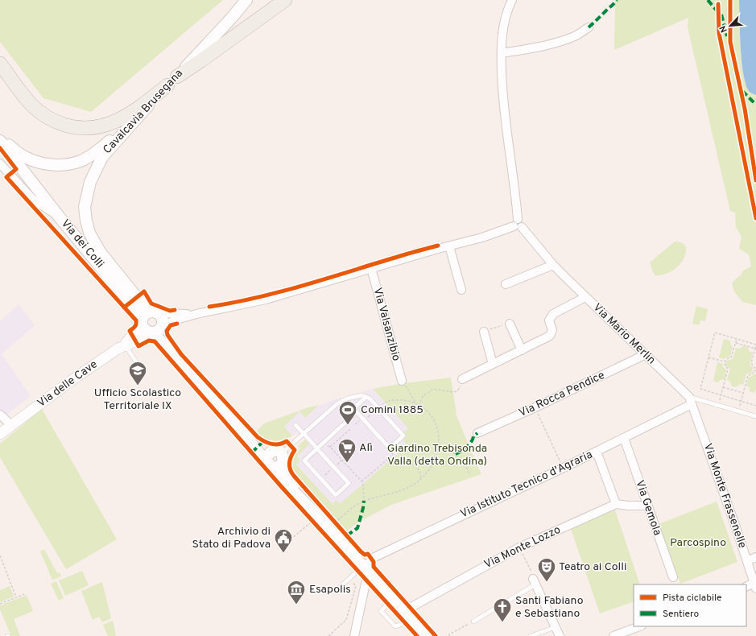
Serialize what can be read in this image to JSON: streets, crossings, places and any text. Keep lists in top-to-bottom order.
{
  "streets": {
    "main road": ["Cavalcavia Brusegana", "Via dei Colli"],
    "street": [
      "Via Valsanzibio",
      "Via Mario Merlin",
      "Via delle Cave",
      "Via Rocca Pendice",
      "Via Istituto Tecnico d'Agraria",
      "Via Monte Frassenelle",
      "Via Gemola",
      "Via Monte Lozzo"
    ]
  },
  "crossings": [
    ["Cavalcavia Brusegana", "Via dei Colli"],
    ["Via dei Colli", "Via delle Cave"],
    ["Via dei Colli", "Via Istituto Tecnico d'Agraria"],
    ["Via dei Colli", "Via Monte Lozzo"],
    ["Via Mario Merlin", "Via Rocca Pendice"],
    ["Via Mario Merlin", "Via Istituto Tecnico d'Agraria"],
    ["Via Mario Merlin", "Via Monte Frassenelle"],
    ["Via Istituto Tecnico d'Agraria", "Via Monte Frassenelle"],
    ["Via Istituto Tecnico d'Agraria", "Via Gemola"],
    ["Via Gemola", "Via Monte Lozzo"]
  ],
  "parks": ["Giardino Trebisonda Valla (detta Ondina)", "Parcospino"],
  "places": {
    "school or university": ["Ufficio Scolastico Territoriale IX"],
    "sports": ["Comini 1885"],
    "supermarket": ["Alì"],
    "public building": ["Archivio di Stato di Padova"],
    "theatre": ["Teatro ai Colli"],
    "museum": ["Esapolis"],
    "church": ["Santi Fabiano e Sebastiano"]
  },
  "legend": ["Pista ciclabile", "Sentiero"],
  "north": "bottom left"
}
